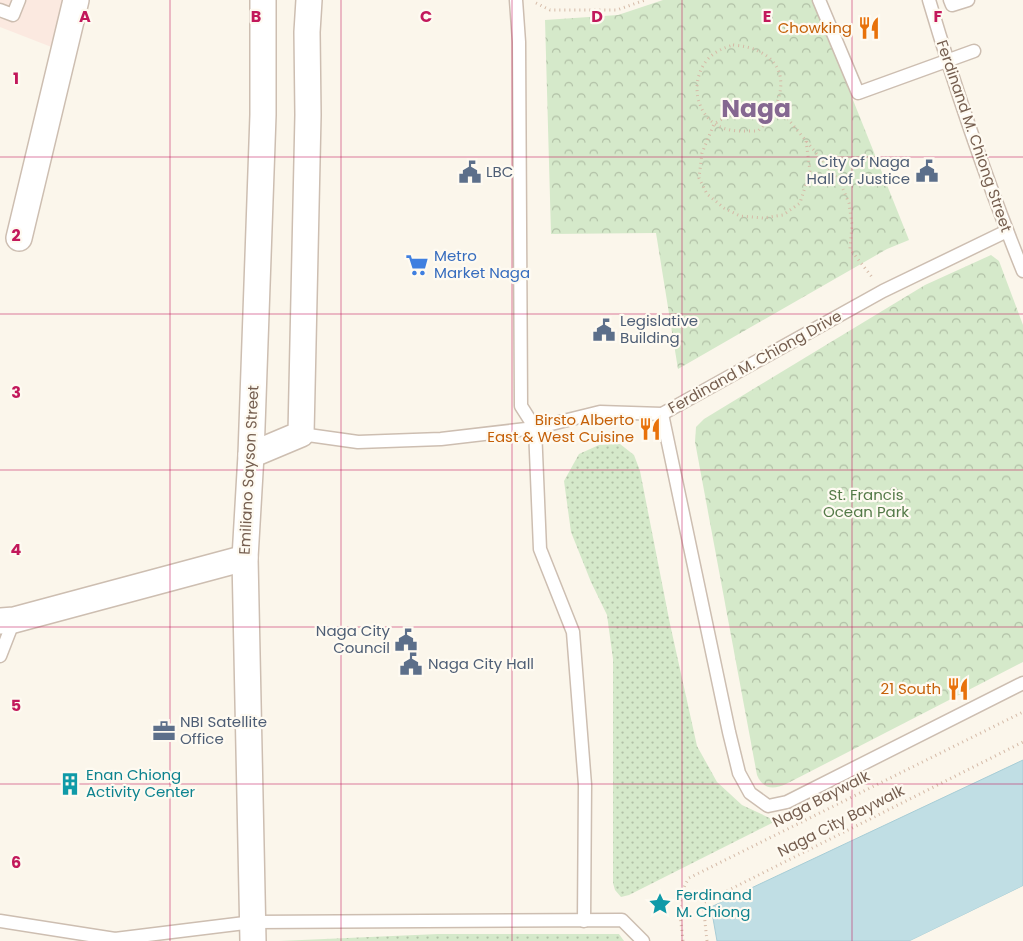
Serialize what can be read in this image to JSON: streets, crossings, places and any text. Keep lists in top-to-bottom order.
{
  "streets": {
    "street": ["Emiliano Sayson Street"],
    "lane": ["Ferdinand M. Chiong Street", "Ferdinand M. Chiong Drive"],
    "path": ["Naga Baywalk", "Naga City Baywalk"]
  },
  "crossings": [
    ["Ferdinand M. Chiong Street", "Ferdinand M. Chiong Drive"]
  ],
  "districts": ["Naga"],
  "parks": ["St. Francis Ocean Park"],
  "places": {
    "restaurant": ["Chowking", "Birsto Alberto East & West Cuisine", "21 South"],
    "public building": [
      "City of Naga Hall of Justice",
      "LBC",
      "Legislative Building",
      "Naga City Council",
      "Naga City Hall"
    ],
    "supermarket": ["Metro Market Naga"],
    "office": ["NBI Satellite Office"],
    "building": ["Enan Chiong Activity Center"],
    "place": ["Ferdinand M. Chiong"]
  },
  "grid": {
    "columns": [
      "A",
      "B",
      "C",
      "D",
      "E",
      "F"
    ],
    "rows": [
      "1",
      "2",
      "3",
      "4",
      "5",
      "6"
    ]
  }
}
